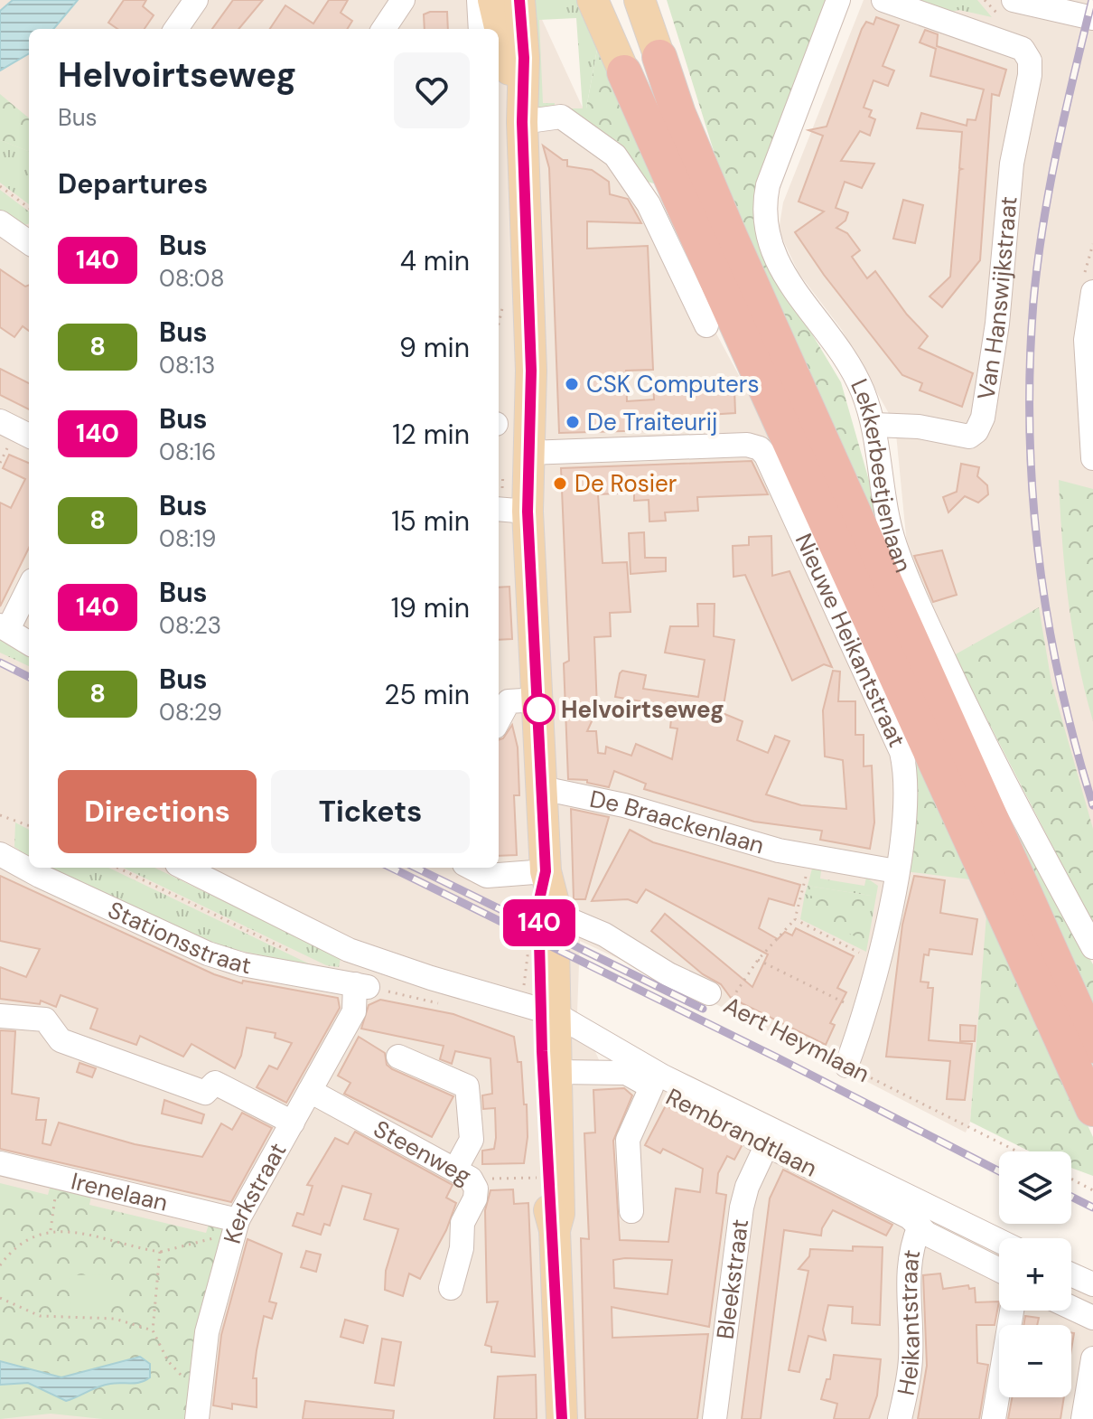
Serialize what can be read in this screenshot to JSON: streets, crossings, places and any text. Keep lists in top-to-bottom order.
{
  "streets": {
    "street": [
      "Van Hanswijkstraat",
      "Lekkerbeetjenlaan",
      "Nieuwe Heikantstraat",
      "De Braackenlaan",
      "Stationsstraat",
      "Aert Heymlaan",
      "Rembrandtlaan",
      "Steenweg",
      "Irenelaan",
      "Kerkstraat",
      "Bleekstraat",
      "Heikantstraat"
    ]
  },
  "crossings": [
    ["Van Hanswijkstraat", "Lekkerbeetjenlaan"],
    ["Nieuwe Heikantstraat", "De Braackenlaan"],
    ["Nieuwe Heikantstraat", "Aert Heymlaan"],
    ["Stationsstraat", "Kerkstraat"],
    ["Rembrandtlaan", "Bleekstraat"],
    ["Rembrandtlaan", "Heikantstraat"],
    ["Steenweg", "Kerkstraat"],
    ["Irenelaan", "Kerkstraat"]
  ],
  "places": [
    "CSK Computers",
    "De Traiteurij",
    "De Rosier",
    "Helvoirtseweg"
  ],
  "lines": ["bus line 140"],
  "page": {
    "on_map": "140",
    "heading": [
      ["Helvoirtseweg", "Bus"],
      "Departures"
    ],
    "list": [
      {
        "mark": "140",
        "name": "Bus",
        "note": "08:08",
        "value": "4 min"
      },
      {
        "mark": "8",
        "name": "Bus",
        "note": "08:13",
        "value": "9 min"
      },
      {
        "mark": "140",
        "name": "Bus",
        "note": "08:16",
        "value": "12 min"
      },
      {
        "mark": "8",
        "name": "Bus",
        "note": "08:19",
        "value": "15 min"
      },
      {
        "mark": "140",
        "name": "Bus",
        "note": "08:23",
        "value": "19 min"
      },
      {
        "mark": "8",
        "name": "Bus",
        "note": "08:29",
        "value": "25 min"
      }
    ],
    "buttons": ["Directions", "Tickets"],
    "map_buttons": ["+", "−"]
  }
}
